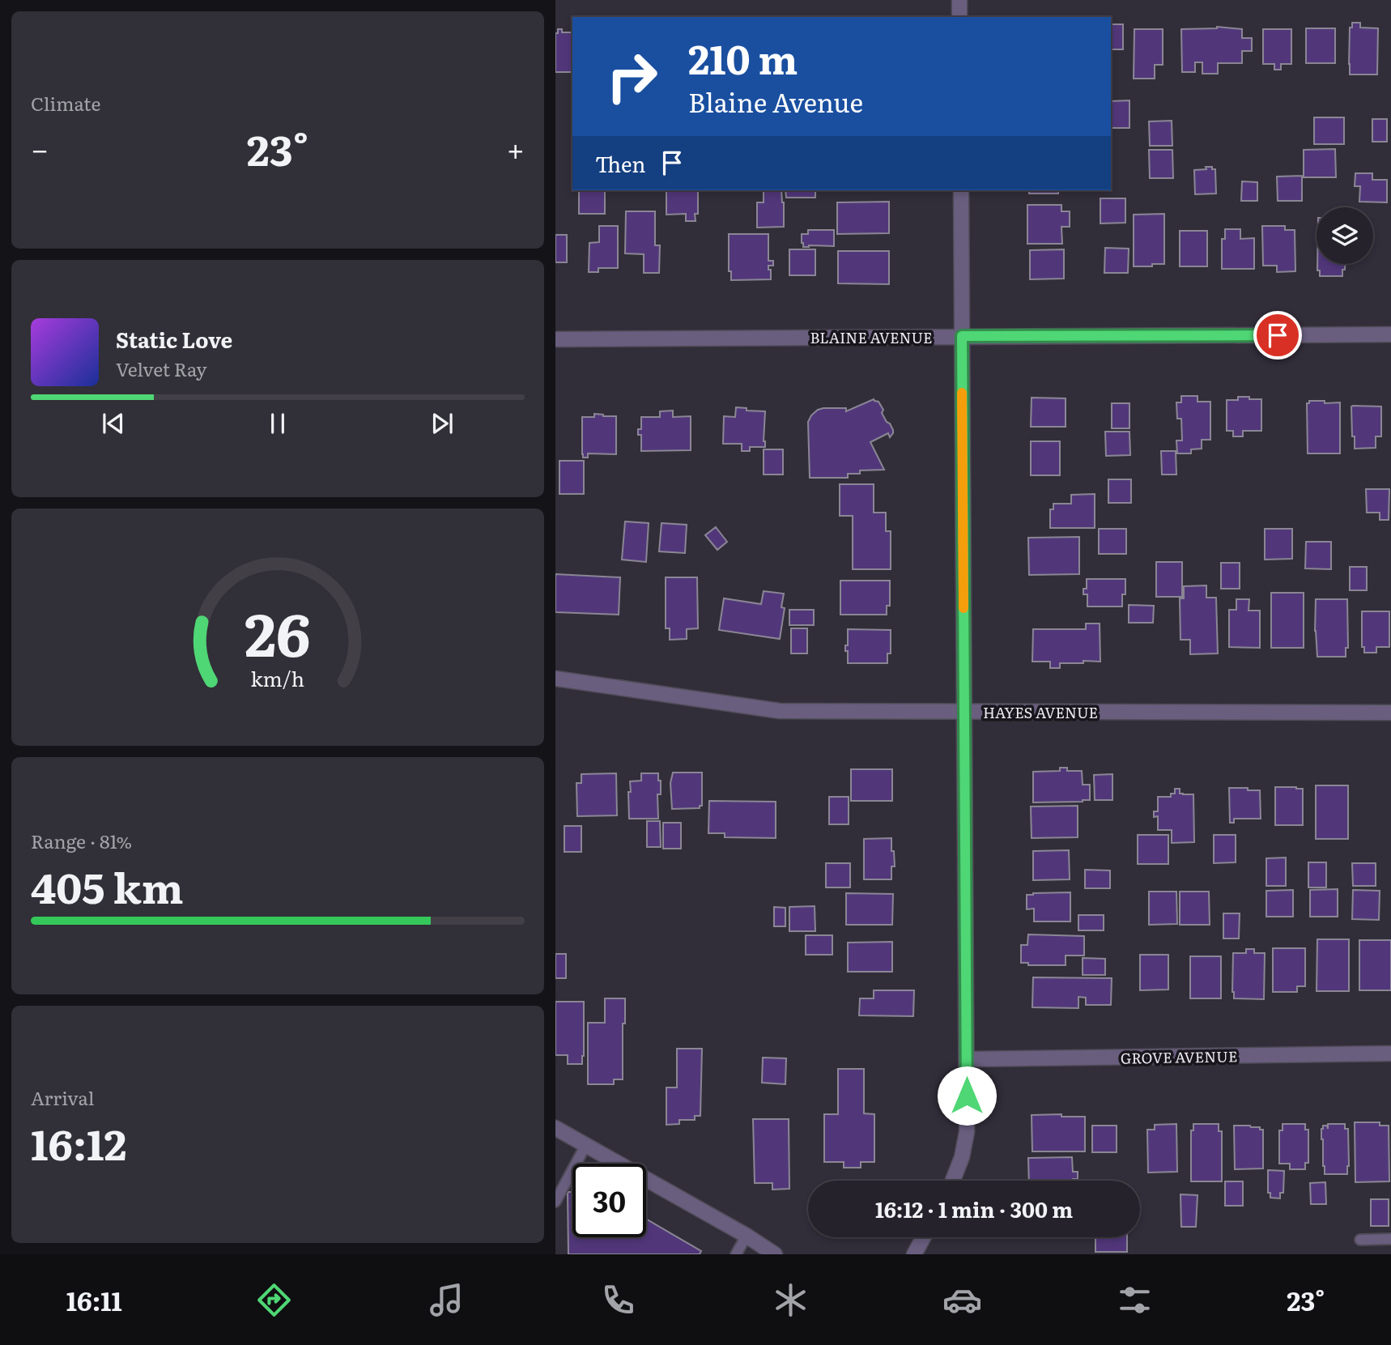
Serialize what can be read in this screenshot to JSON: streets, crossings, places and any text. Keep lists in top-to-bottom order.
{
  "streets": {
    "street": ["BLAINE AVENUE", "HAYES AVENUE", "GROVE AVENUE"]
  },
  "page": {
    "tile": [
      "Climate",
      ["Range · 81%", "405 km"],
      ["Arrival", "16:12"]
    ],
    "turn": ["210 m", "Blaine Avenue"],
    "heat": ["−", "23°", "+"],
    "then": "Then",
    "song": ["Static Love", "Velvet Ray"],
    "limit": "30",
    "trip": "16:12 · 1 min · 300 m",
    "tabs": ["16:11", "23°"],
    "gauge": ["26", "km/h"]
  }
}
